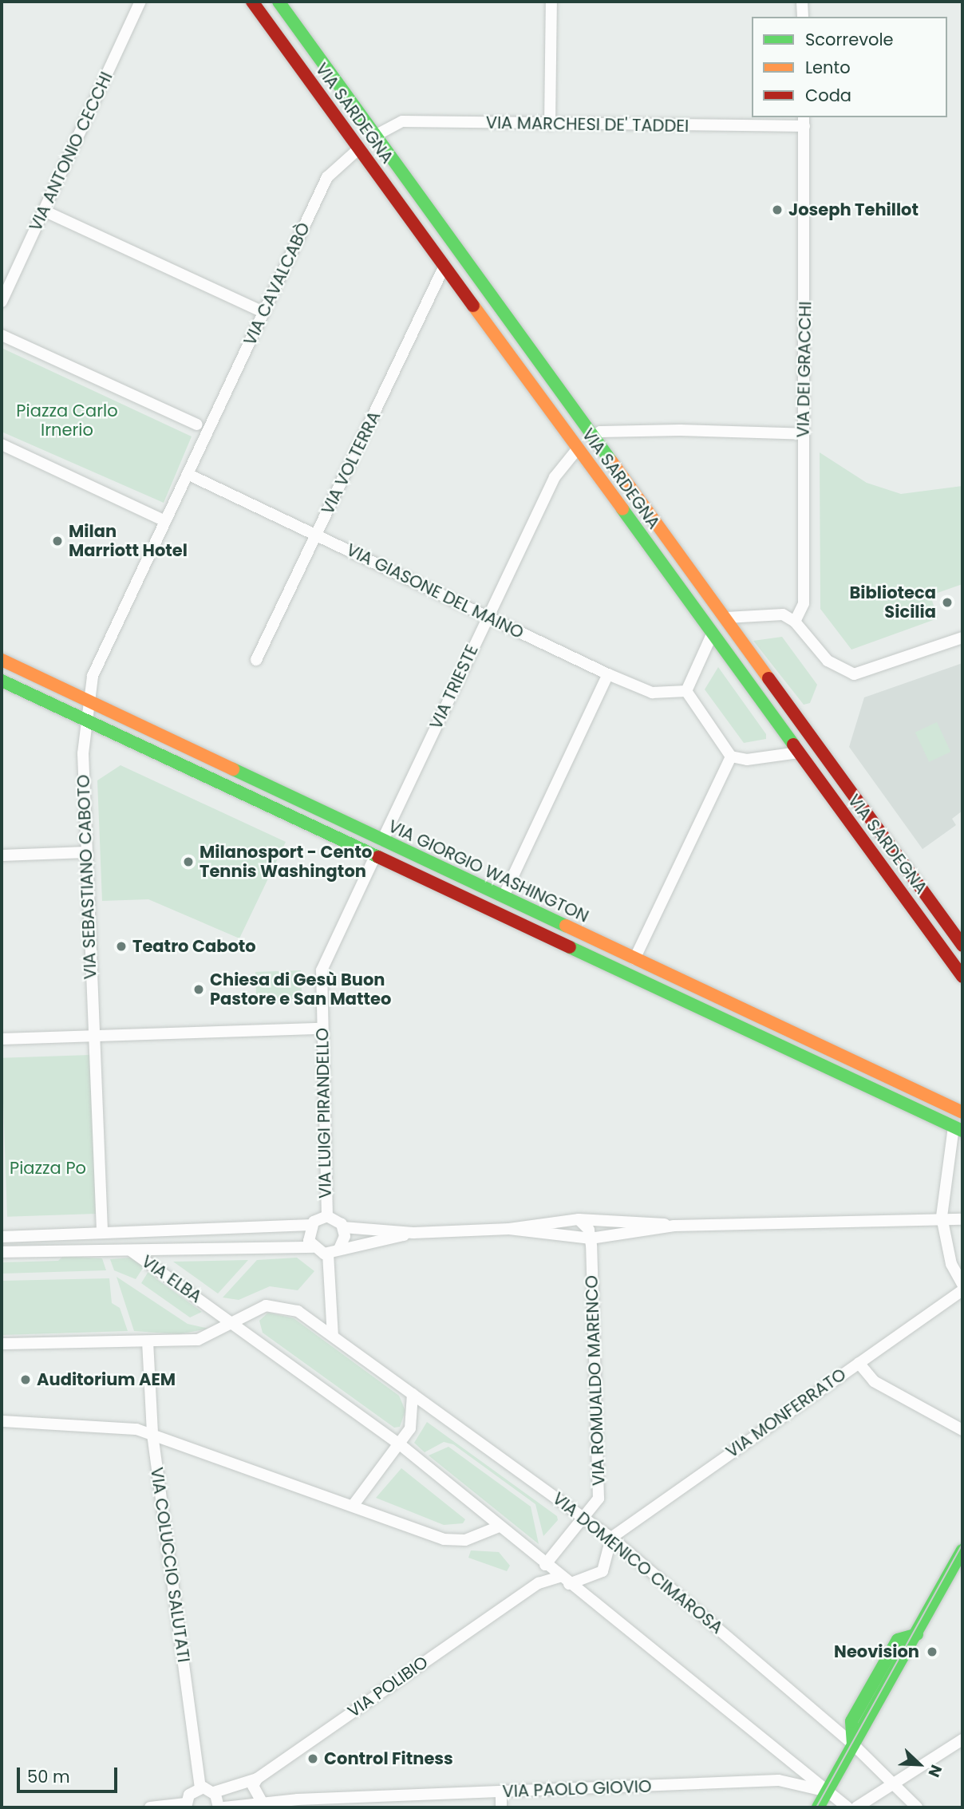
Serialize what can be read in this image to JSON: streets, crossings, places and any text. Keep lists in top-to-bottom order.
{
  "streets": {
    "street": [
      "VIA SARDEGNA",
      "VIA MARCHESI DE' TADDEI",
      "VIA ANTONIO CECCHI",
      "VIA CAVALCABÒ",
      "VIA DEI GRACCHI",
      "VIA VOLTERRA",
      "VIA GIASONE DEL MAINO",
      "VIA TRIESTE",
      "VIA GIORGIO WASHINGTON",
      "VIA SEBASTIANO CABOTO",
      "VIA LUIGI PIRANDELLO",
      "VIA ELBA",
      "VIA ROMUALDO MARENCO",
      "VIA MONFERRATO",
      "VIA DOMENICO CIMAROSA",
      "VIA COLUCCIO SALUTATI",
      "VIA POLIBIO",
      "VIA PAOLO GIOVIO"
    ]
  },
  "crossings": [
    ["VIA SARDEGNA", "VIA MARCHESI DE' TADDEI"],
    ["VIA SARDEGNA", "VIA CAVALCABÒ"],
    ["VIA SARDEGNA", "VIA VOLTERRA"],
    ["VIA SARDEGNA", "VIA TRIESTE"],
    ["VIA MARCHESI DE' TADDEI", "VIA DEI GRACCHI"],
    ["VIA CAVALCABÒ", "VIA GIASONE DEL MAINO"],
    ["VIA VOLTERRA", "VIA GIASONE DEL MAINO"],
    ["VIA GIASONE DEL MAINO", "VIA TRIESTE"],
    ["VIA TRIESTE", "VIA GIORGIO WASHINGTON"],
    ["VIA GIORGIO WASHINGTON", "VIA SEBASTIANO CABOTO"],
    ["VIA GIORGIO WASHINGTON", "VIA LUIGI PIRANDELLO"],
    ["VIA ELBA", "VIA DOMENICO CIMAROSA"],
    ["VIA ROMUALDO MARENCO", "VIA DOMENICO CIMAROSA"],
    ["VIA MONFERRATO", "VIA DOMENICO CIMAROSA"],
    ["VIA MONFERRATO", "VIA POLIBIO"],
    ["VIA DOMENICO CIMAROSA", "VIA POLIBIO"]
  ],
  "parks": ["Piazza Carlo Irnerio", "Piazza Po"],
  "places": [
    "Joseph Tehillot",
    "Milan Marriott Hotel",
    "Biblioteca Sicilia",
    "Milanosport - Cento Tennis Washington",
    "Teatro Caboto",
    "Chiesa di Gesù Buon Pastore e San Matteo",
    "Auditorium AEM",
    "Neovision",
    "Control Fitness"
  ],
  "legend": ["Scorrevole", "Lento", "Coda"],
  "scale_bar": "50 m",
  "north": "bottom right"
}
